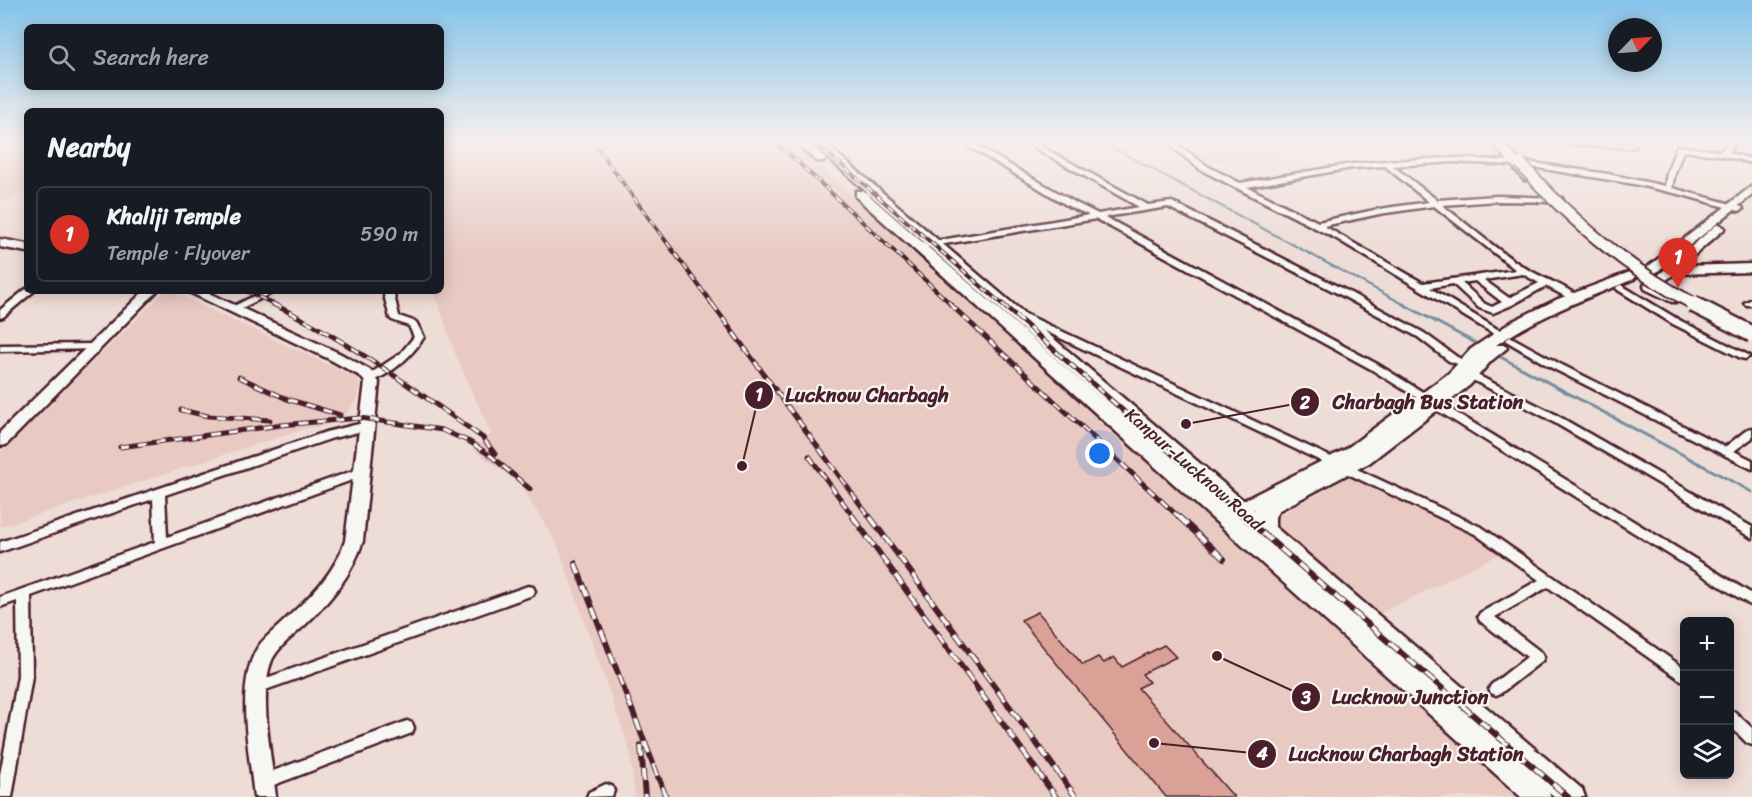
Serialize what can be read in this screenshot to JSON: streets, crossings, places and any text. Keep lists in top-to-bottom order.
{
  "streets": {
    "main road": ["Kanpur-Lucknow Road"]
  },
  "places": [
    "Charbagh Bus Station",
    "Lucknow Charbagh",
    "Lucknow Junction",
    "Lucknow Charbagh Station"
  ],
  "north": "top right",
  "page": {
    "search": "Search here",
    "heading": "Nearby",
    "list": [
      {
        "mark": "1",
        "name": "Khaliji Temple",
        "note": "Temple · Flyover",
        "value": "590 m"
      }
    ],
    "pins": "1",
    "map_buttons": ["+", "−"]
  }
}
